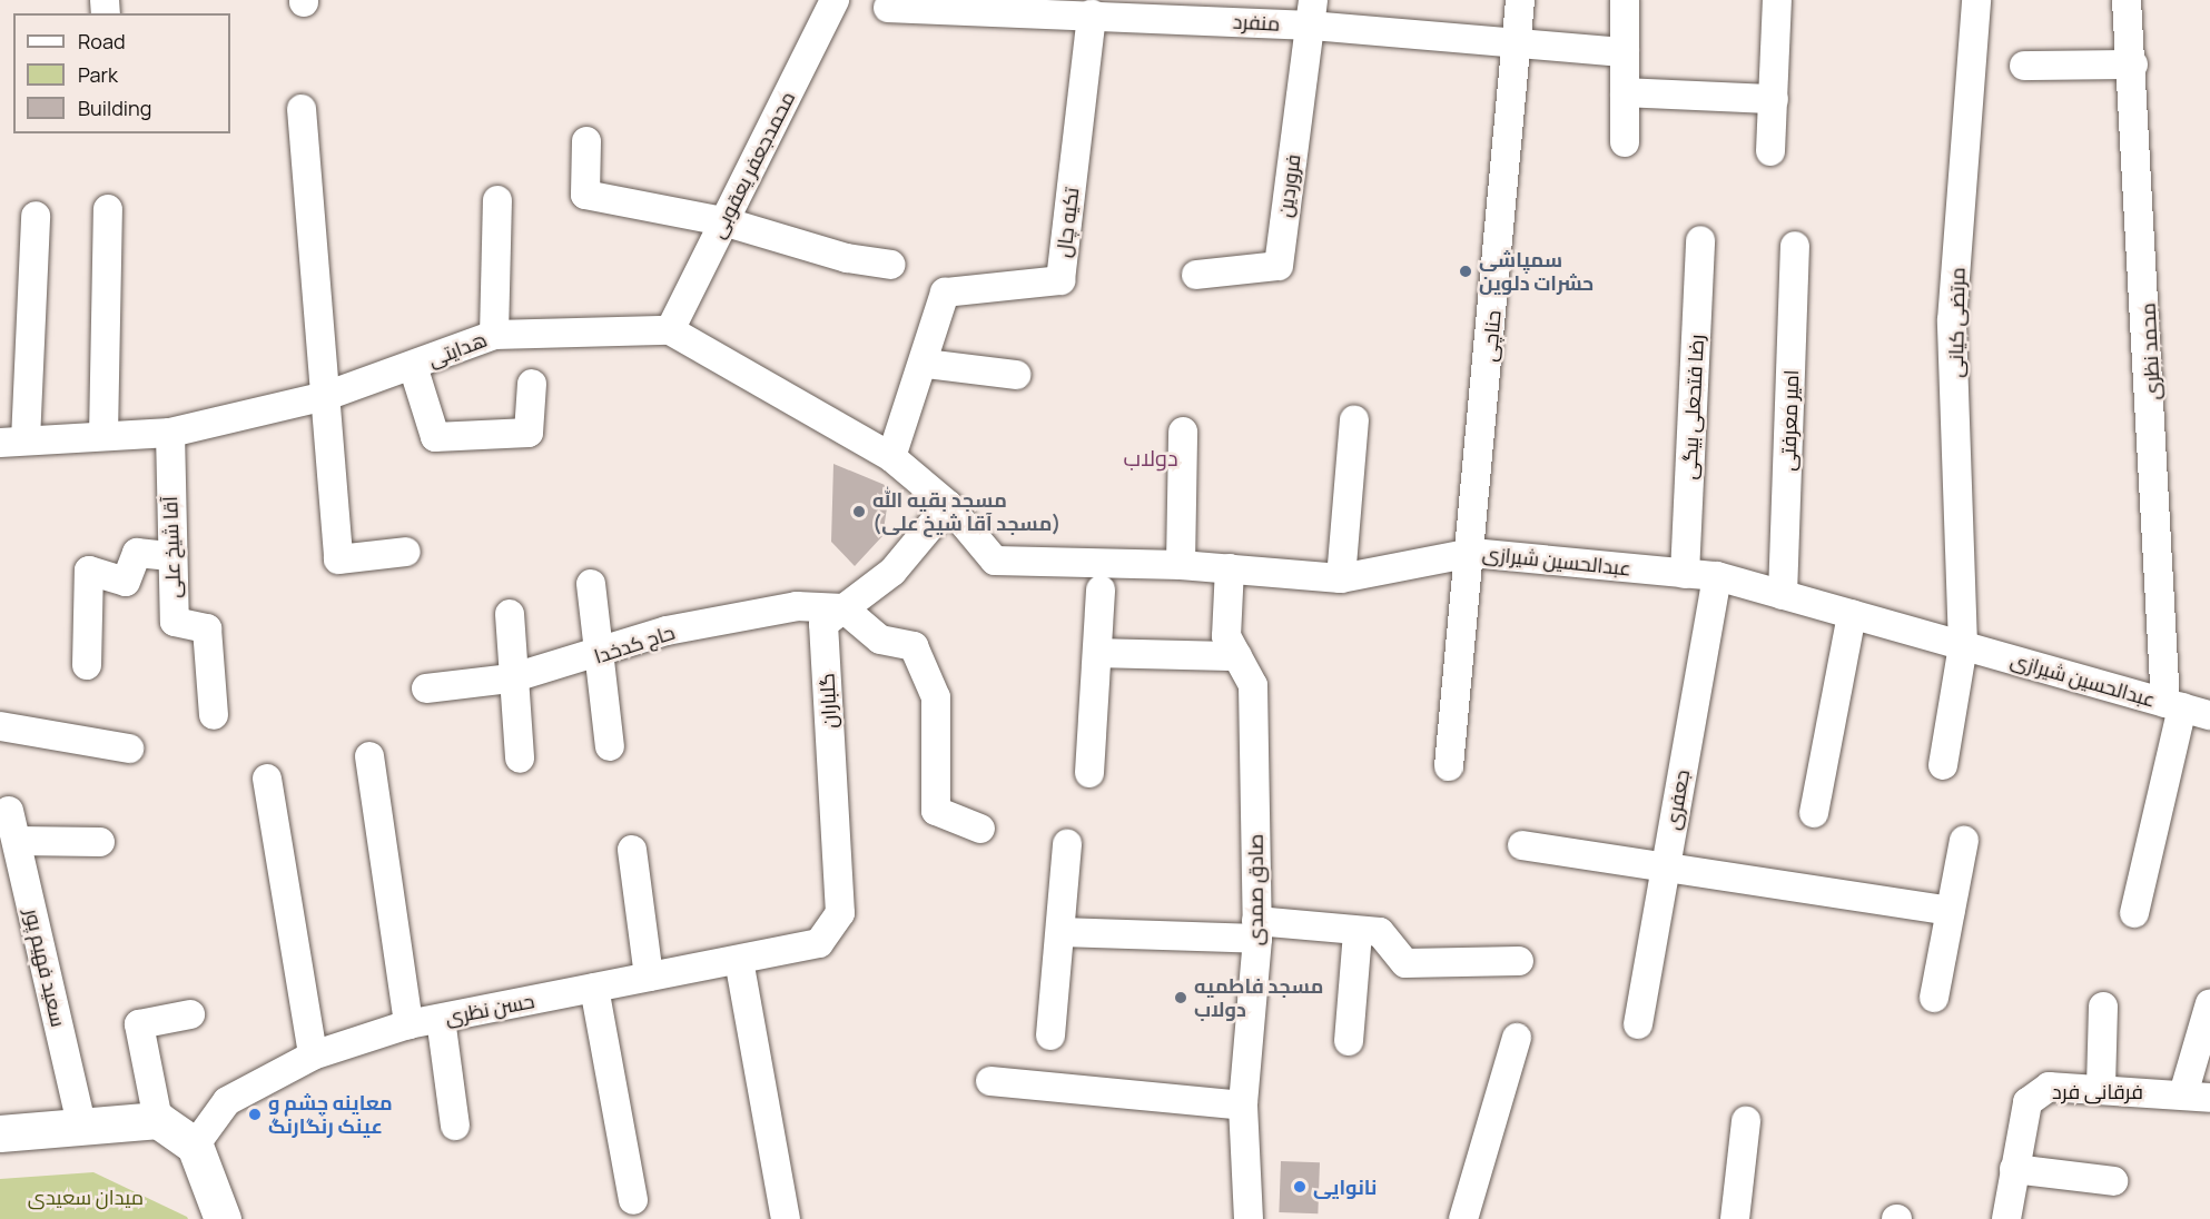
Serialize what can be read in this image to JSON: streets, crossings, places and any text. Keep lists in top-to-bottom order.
{
  "streets": {
    "street": [
      "منفرد",
      "محمدجعفر یعقوبی",
      "فروردین",
      "تکیه چال",
      "مرتضی کیانی",
      "حناچی",
      "هدایتی",
      "محمد نظری",
      "رضا فتحعلی بیگی",
      "امیر معرفتی",
      "آقا شیخ علی",
      "عبدالحسین شیرازی",
      "حاج کدخدا",
      "گلباران",
      "جعفری",
      "صادق صمدی",
      "سعید فهیم پور",
      "حسن نظری",
      "فرقانی فرد"
    ]
  },
  "crossings": [
    ["منفرد", "فروردین"],
    ["منفرد", "تکیه چال"],
    ["منفرد", "حناچی"],
    ["محمدجعفر یعقوبی", "هدایتی"],
    ["تکیه چال", "عبدالحسین شیرازی"],
    ["مرتضی کیانی", "عبدالحسین شیرازی"],
    ["حناچی", "عبدالحسین شیرازی"],
    ["هدایتی", "آقا شیخ علی"],
    ["محمد نظری", "عبدالحسین شیرازی"],
    ["رضا فتحعلی بیگی", "عبدالحسین شیرازی"],
    ["امیر معرفتی", "عبدالحسین شیرازی"],
    ["عبدالحسین شیرازی", "گلباران"],
    ["عبدالحسین شیرازی", "جعفری"],
    ["عبدالحسین شیرازی", "صادق صمدی"],
    ["حاج کدخدا", "گلباران"],
    ["گلباران", "حسن نظری"]
  ],
  "districts": ["دولاب"],
  "parks": ["میدان سعیدی"],
  "places": [
    "سمپاشی حشرات دلوین",
    "مسجد بقیه الله (مسجد آقا شیخ علی)",
    "مسجد فاطمیه دولاب",
    "معاینه چشم و عینک رنگارنگ",
    "نانوایی"
  ],
  "legend": ["Road", "Park", "Building"]
}
